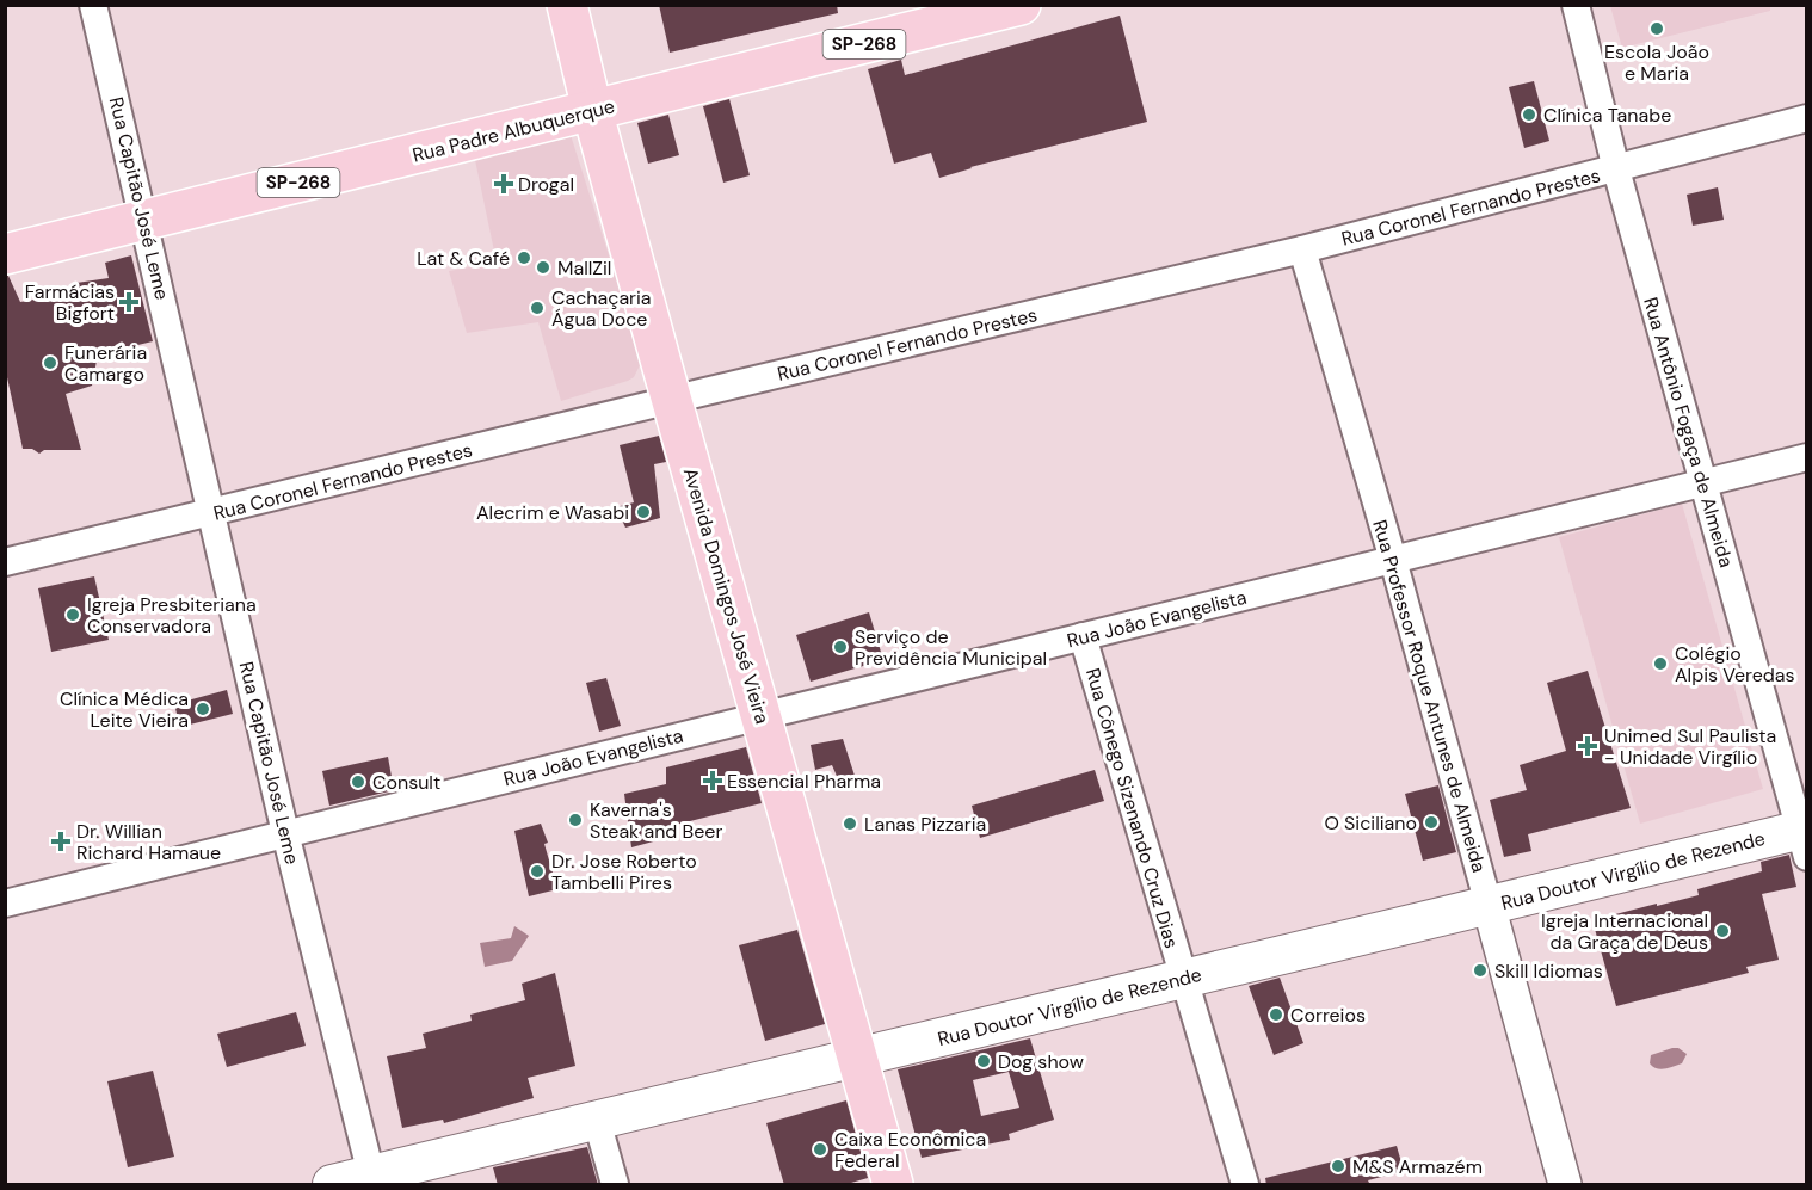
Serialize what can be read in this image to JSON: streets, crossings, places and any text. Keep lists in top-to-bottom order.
{
  "streets": {
    "main road": [
      "SP-268",
      "Rua Padre Albuquerque",
      "Avenida Domingos José Vieira",
      "Rua Doutor Virgílio de Rezende"
    ],
    "street": [
      "Rua Capitão José Leme",
      "Rua Coronel Fernando Prestes",
      "Rua Antônio Fogaça de Almeida",
      "Rua João Evangelista",
      "Rua Professor Roque Antunes de Almeida",
      "Rua Cônego Sizenando Cruz Dias"
    ]
  },
  "crossings": [
    ["Rua Padre Albuquerque", "Rua Capitão José Leme"],
    ["Rua Padre Albuquerque", "Avenida Domingos José Vieira"],
    ["Rua Capitão José Leme", "Rua Coronel Fernando Prestes"],
    ["Rua Capitão José Leme", "Rua João Evangelista"],
    ["Rua Capitão José Leme", "Rua Doutor Virgílio de Rezende"],
    ["Rua Coronel Fernando Prestes", "Rua Antônio Fogaça de Almeida"],
    ["Rua Coronel Fernando Prestes", "Avenida Domingos José Vieira"],
    ["Rua Coronel Fernando Prestes", "Rua Professor Roque Antunes de Almeida"],
    ["Rua Antônio Fogaça de Almeida", "Rua João Evangelista"],
    ["Rua Antônio Fogaça de Almeida", "Rua Doutor Virgílio de Rezende"],
    ["Avenida Domingos José Vieira", "Rua João Evangelista"],
    ["Avenida Domingos José Vieira", "Rua Doutor Virgílio de Rezende"],
    ["Rua João Evangelista", "Rua Professor Roque Antunes de Almeida"],
    ["Rua João Evangelista", "Rua Cônego Sizenando Cruz Dias"],
    ["Rua Professor Roque Antunes de Almeida", "Rua Doutor Virgílio de Rezende"],
    ["Rua Cônego Sizenando Cruz Dias", "Rua Doutor Virgílio de Rezende"]
  ],
  "places": {
    "other": [
      "Escola João e Maria",
      "Clínica Tanabe",
      "Lat & Café",
      "MallZil",
      "Cachaçaria Água Doce",
      "Funerária Camargo",
      "Alecrim e Wasabi",
      "Igreja Presbiteriana Conservadora",
      "Serviço de Previdência Municipal",
      "Colégio Alpis Veredas",
      "Clínica Médica Leite Vieira",
      "Consult",
      "Kaverna's Steak and Beer",
      "O Siciliano",
      "Lanas Pizzaria",
      "Dr. Jose Roberto Tambelli Pires",
      "Igreja Internacional da Graça de Deus",
      "Skill Idiomas",
      "Correios",
      "Dog show",
      "Caixa Econômica Federal",
      "M&S Armazém"
    ],
    "health": [
      "Drogal",
      "Farmácias Bigfort",
      "Unimed Sul Paulista - Unidade Virgílio",
      "Essencial Pharma",
      "Dr. Willian Richard Hamaue"
    ]
  }
}
